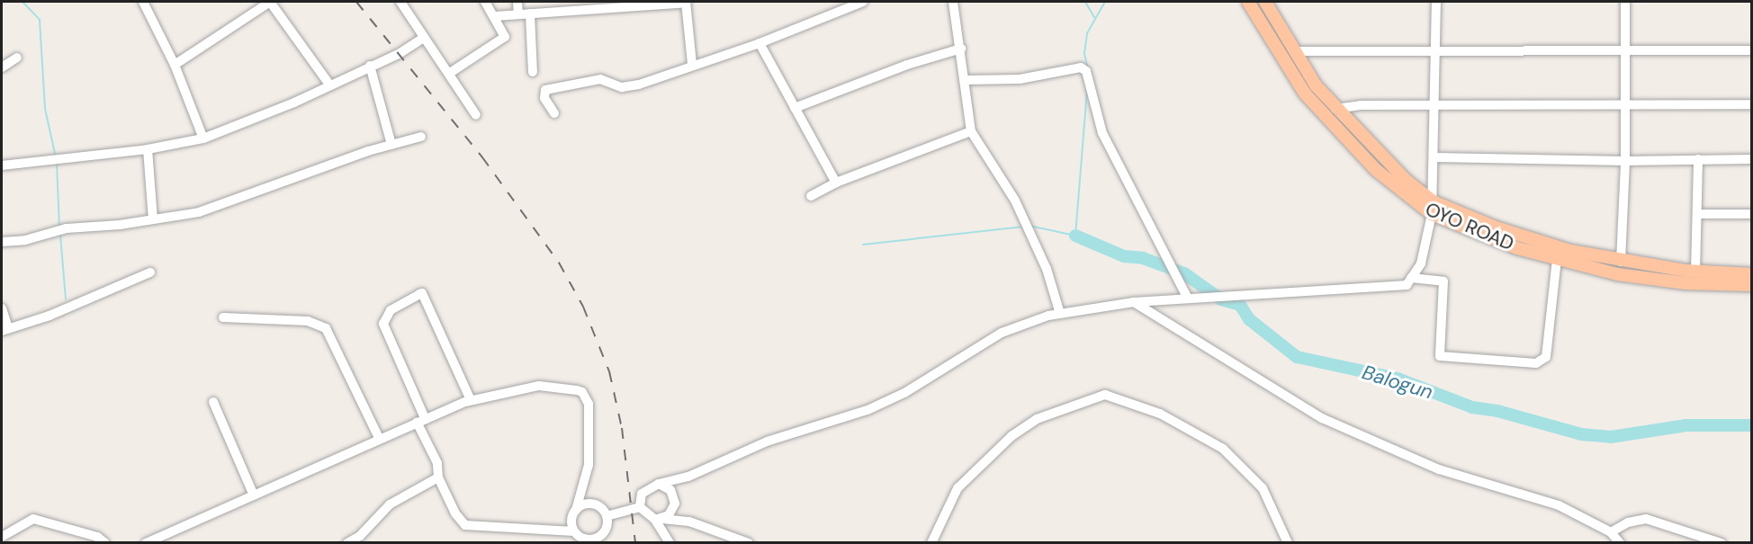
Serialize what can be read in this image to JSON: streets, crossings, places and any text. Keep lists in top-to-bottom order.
{
  "streets": {
    "main road": ["OYO ROAD"]
  },
  "water": ["Balogun"]
}
